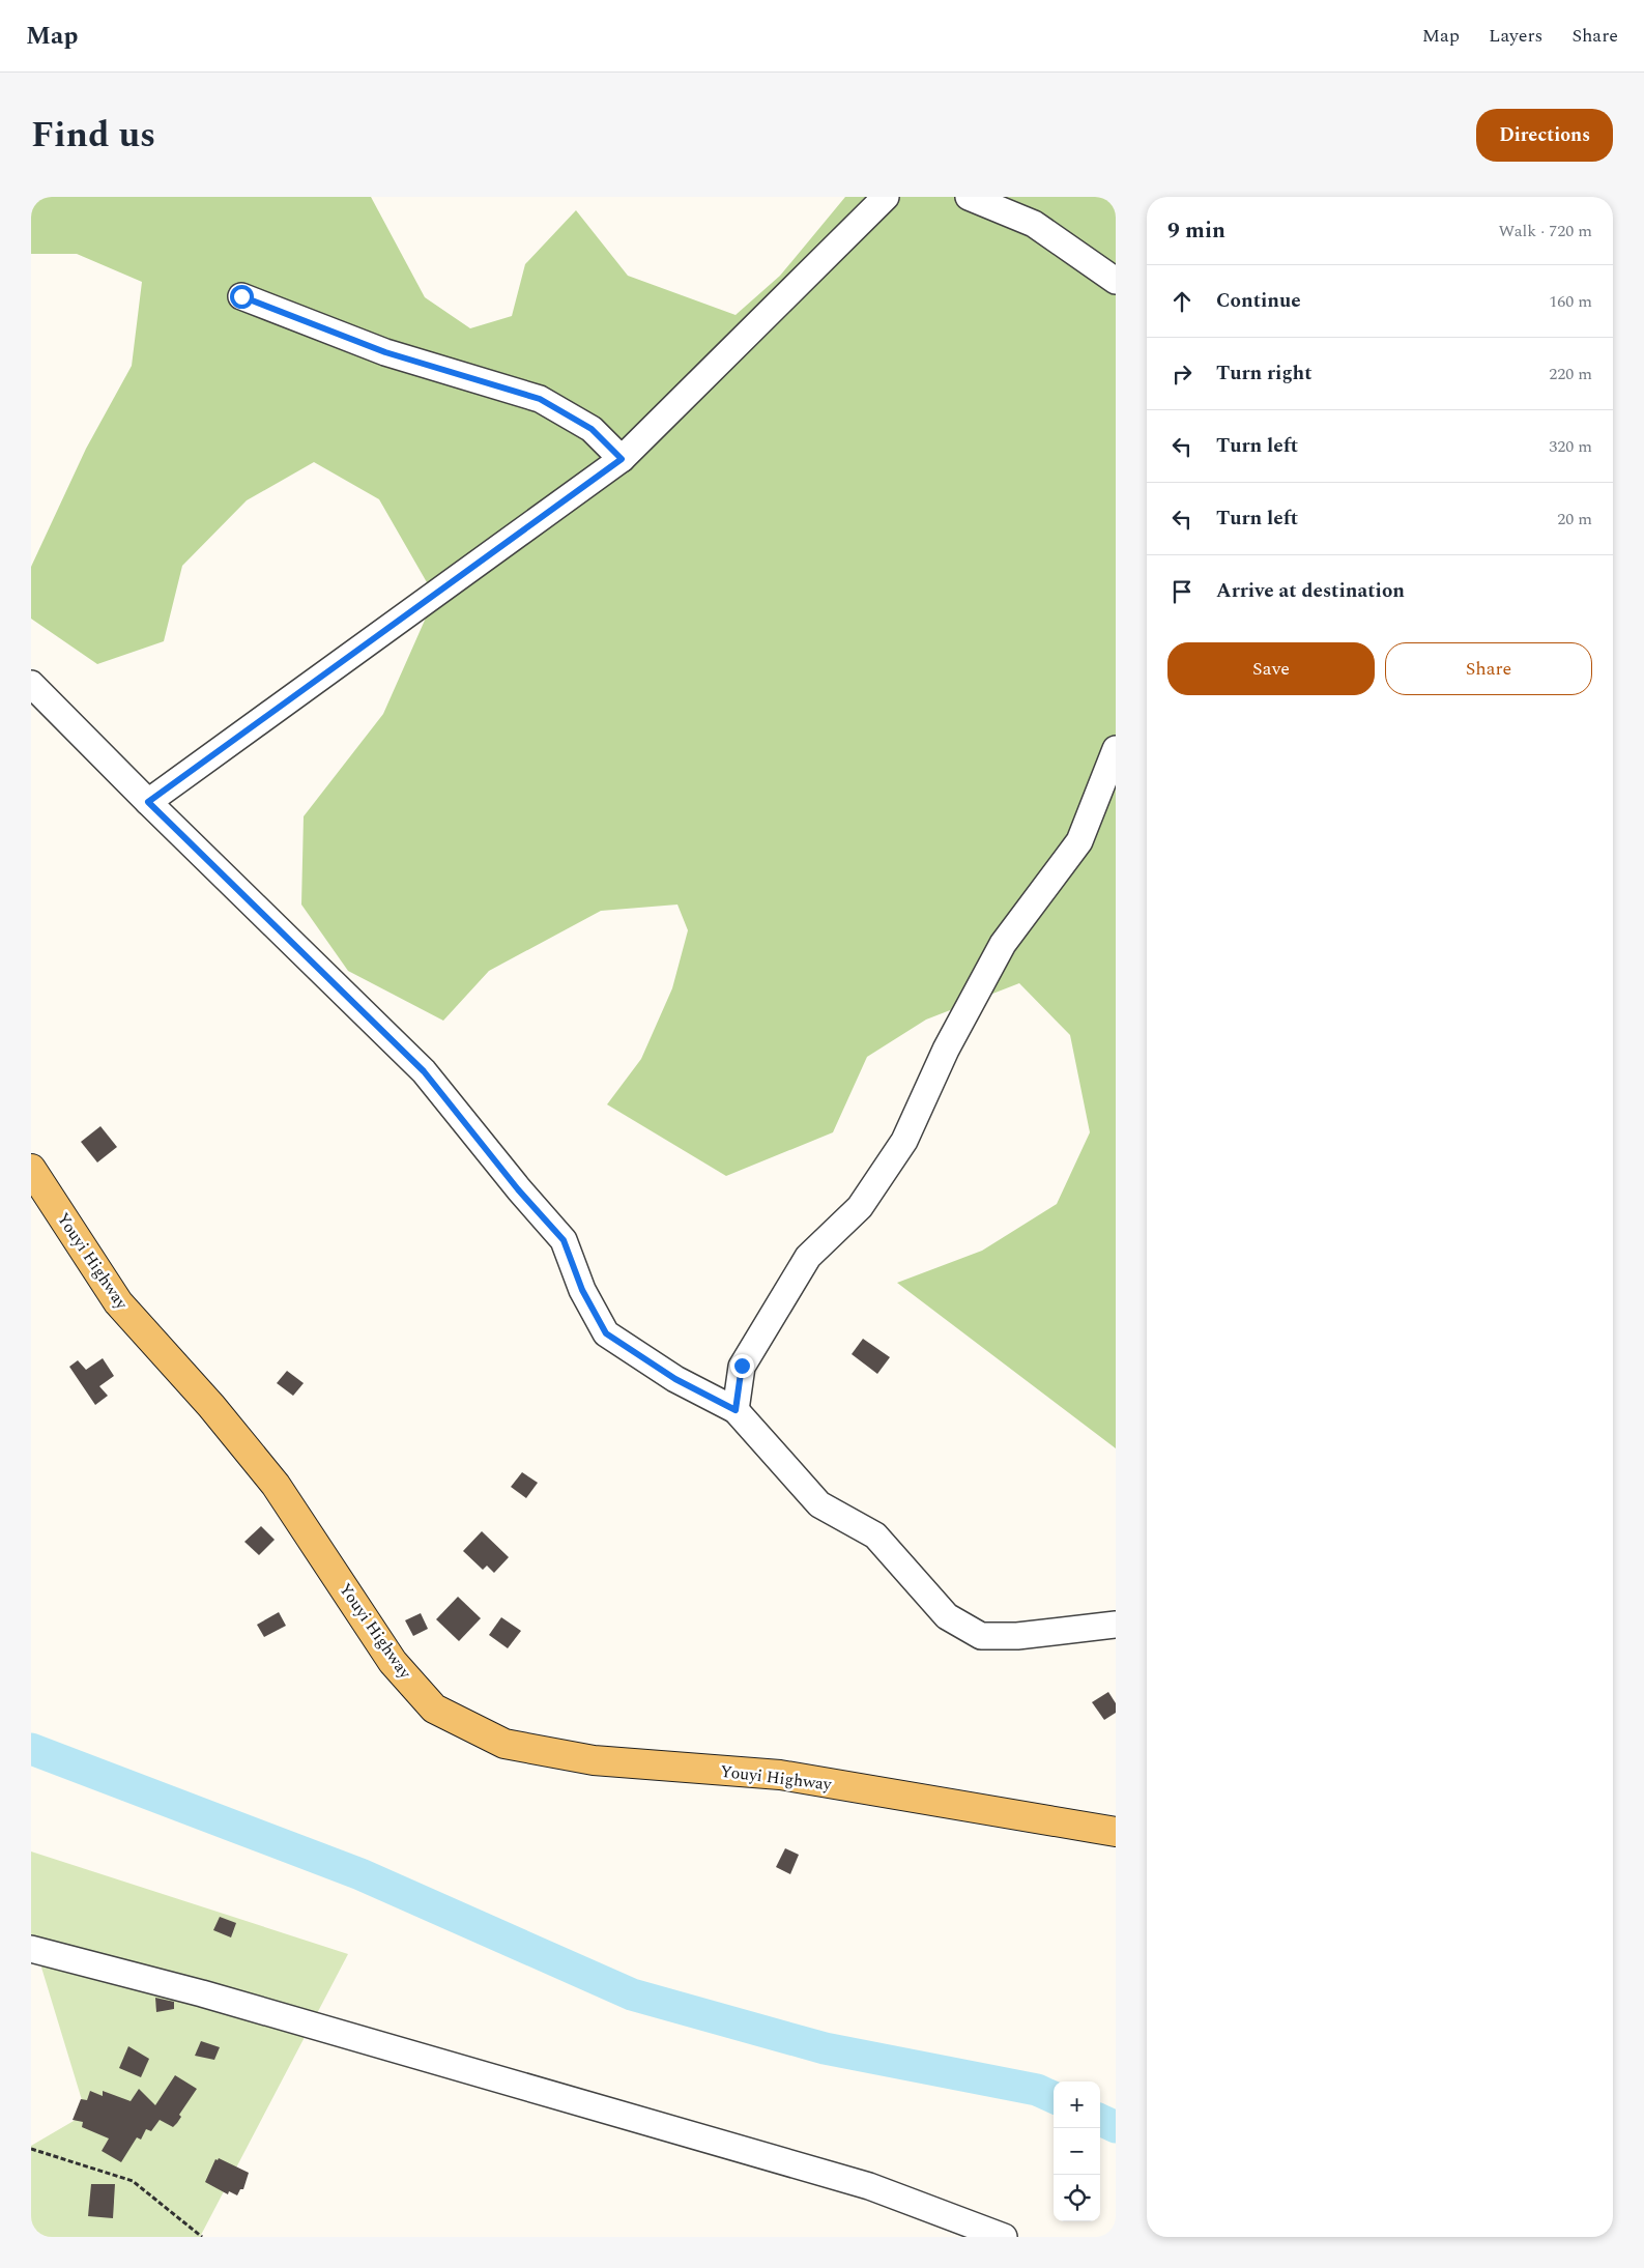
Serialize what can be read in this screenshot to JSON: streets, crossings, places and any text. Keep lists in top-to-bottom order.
{
  "streets": {
    "main road": ["Youyi Highway"]
  },
  "page": {
    "header": "Map",
    "nav": ["Map", "Layers", "Share"],
    "title": "Find us",
    "buttons": [
      "Directions",
      ["Save", "Share"]
    ],
    "heading": ["9 min", "Walk · 720 m"],
    "list": [
      ["Continue", "160 m"],
      ["Turn right", "220 m"],
      ["Turn left", "320 m"],
      ["Turn left", "20 m"],
      "Arrive at destination"
    ],
    "map_buttons": ["+", "−"]
  }
}
